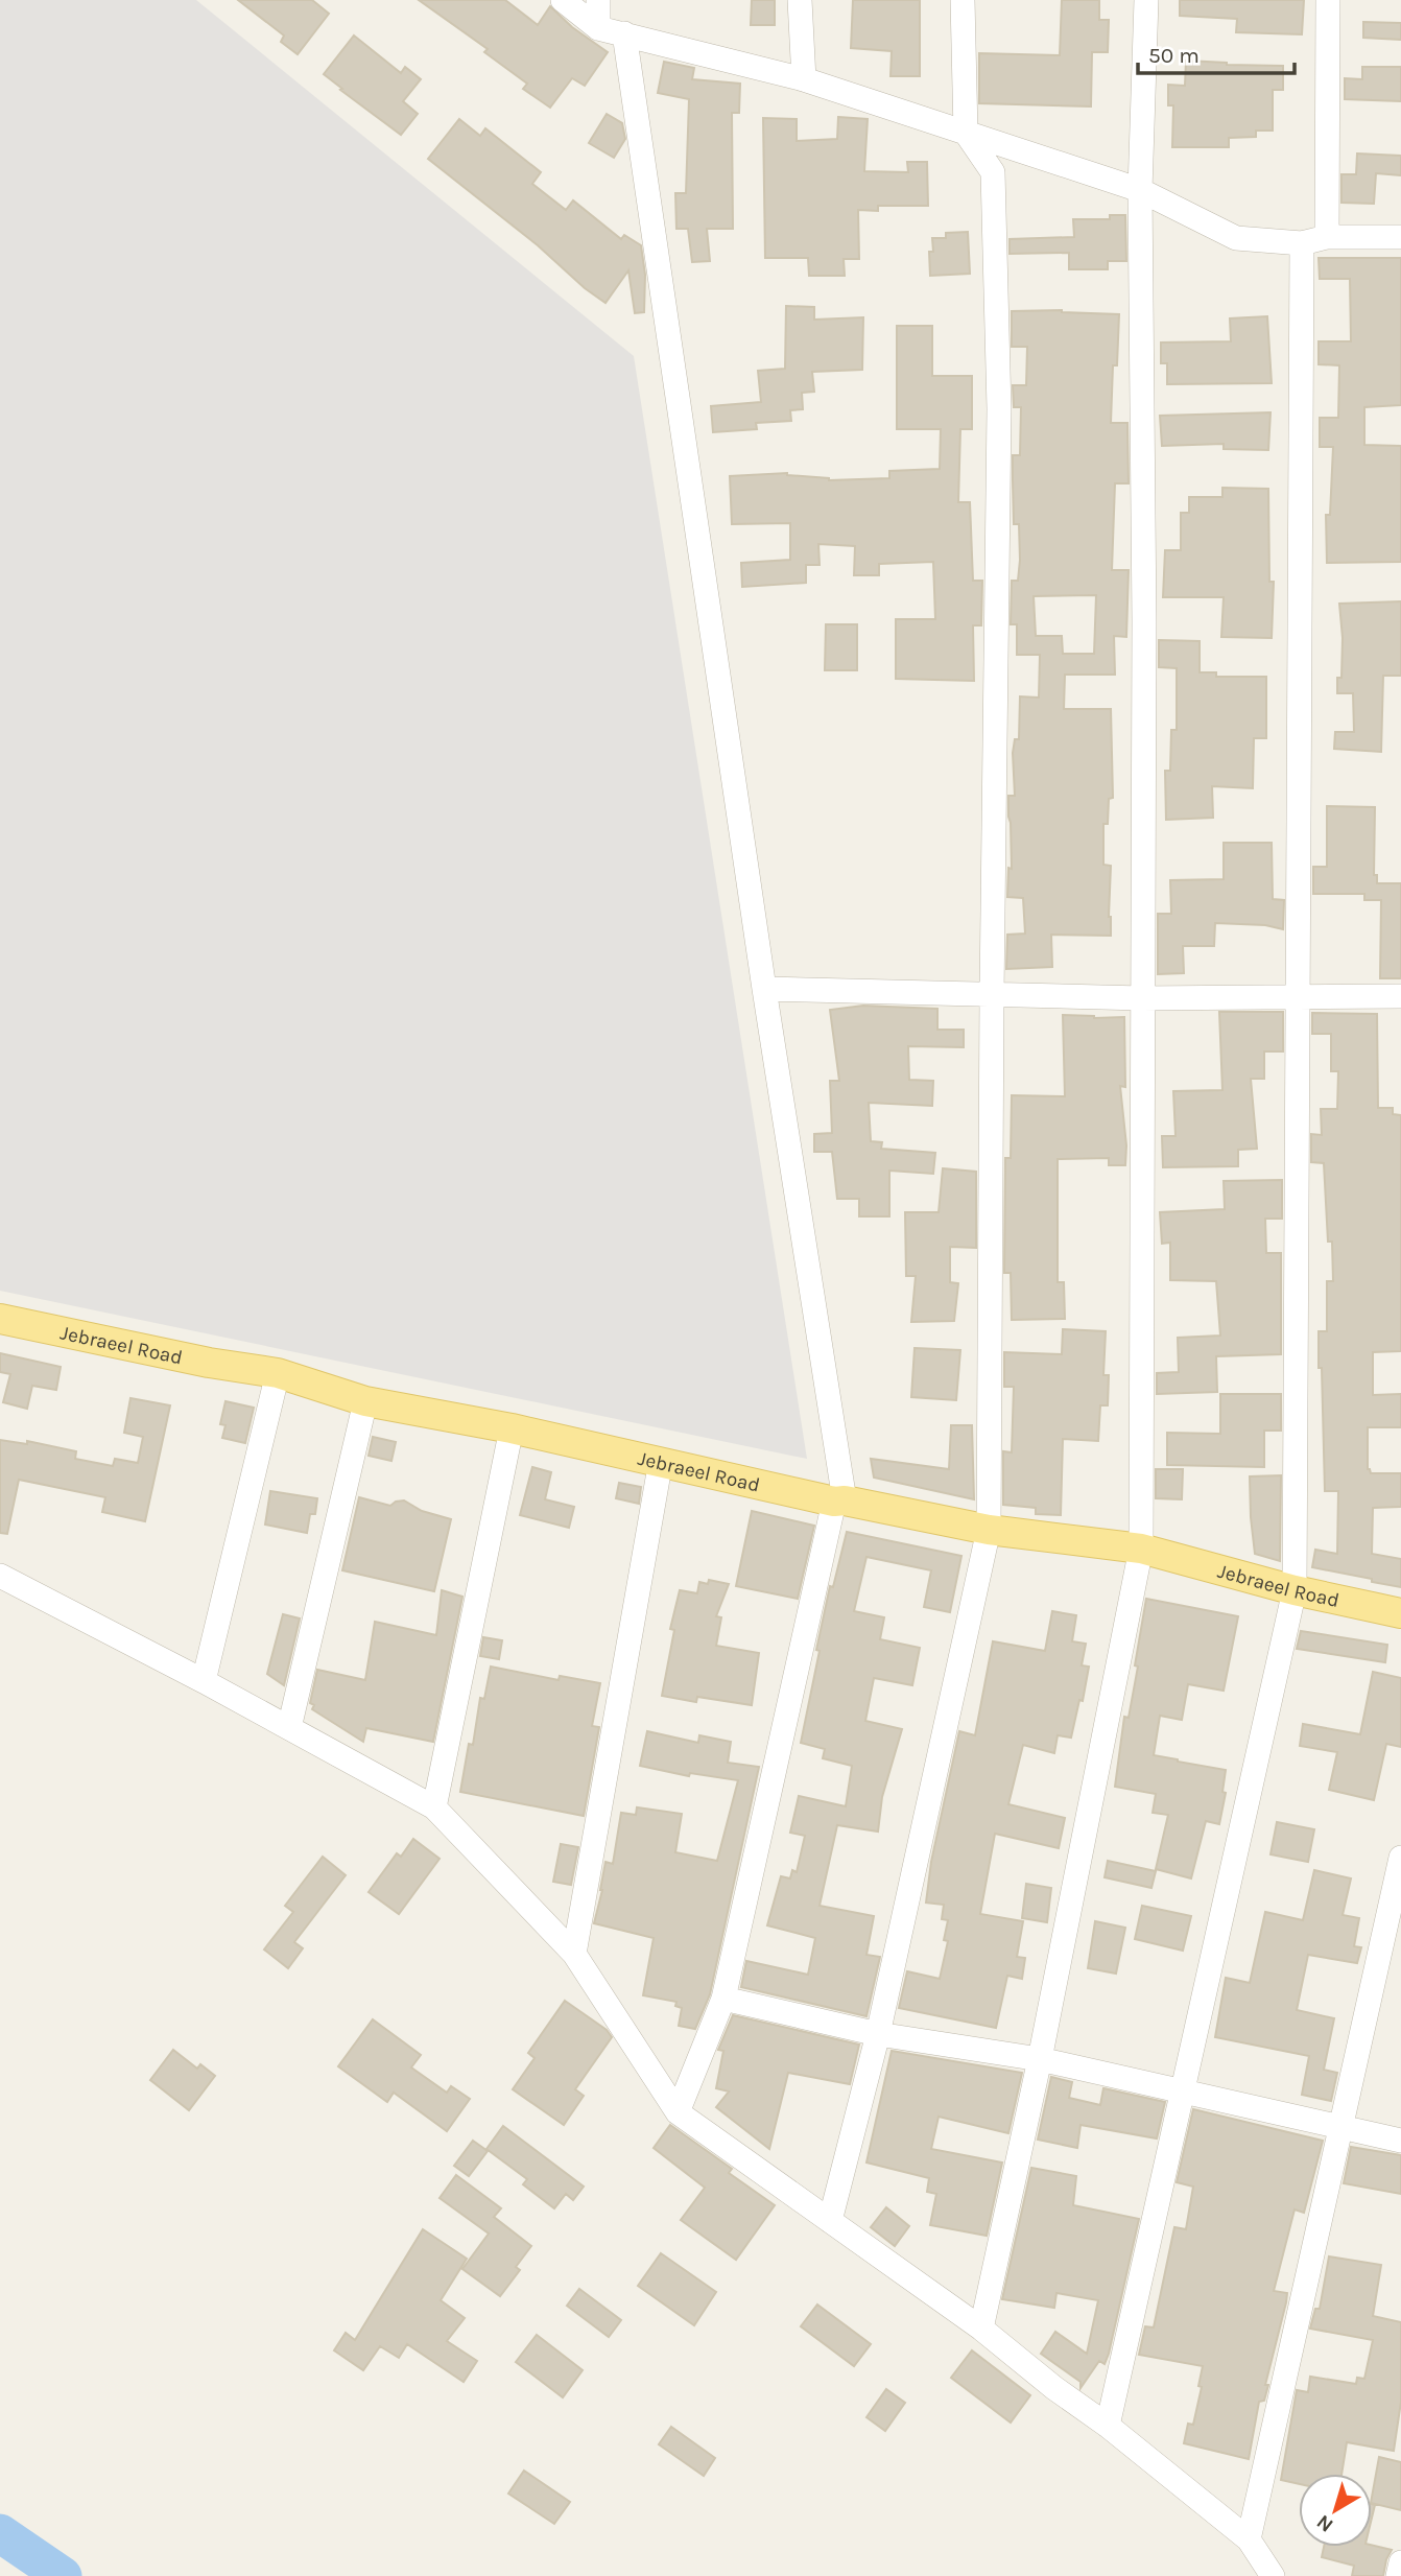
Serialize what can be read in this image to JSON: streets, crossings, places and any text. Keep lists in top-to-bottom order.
{
  "streets": {
    "main road": ["Jebraeel Road"]
  },
  "scale_bar": "50 m",
  "north": "bottom left"
}
